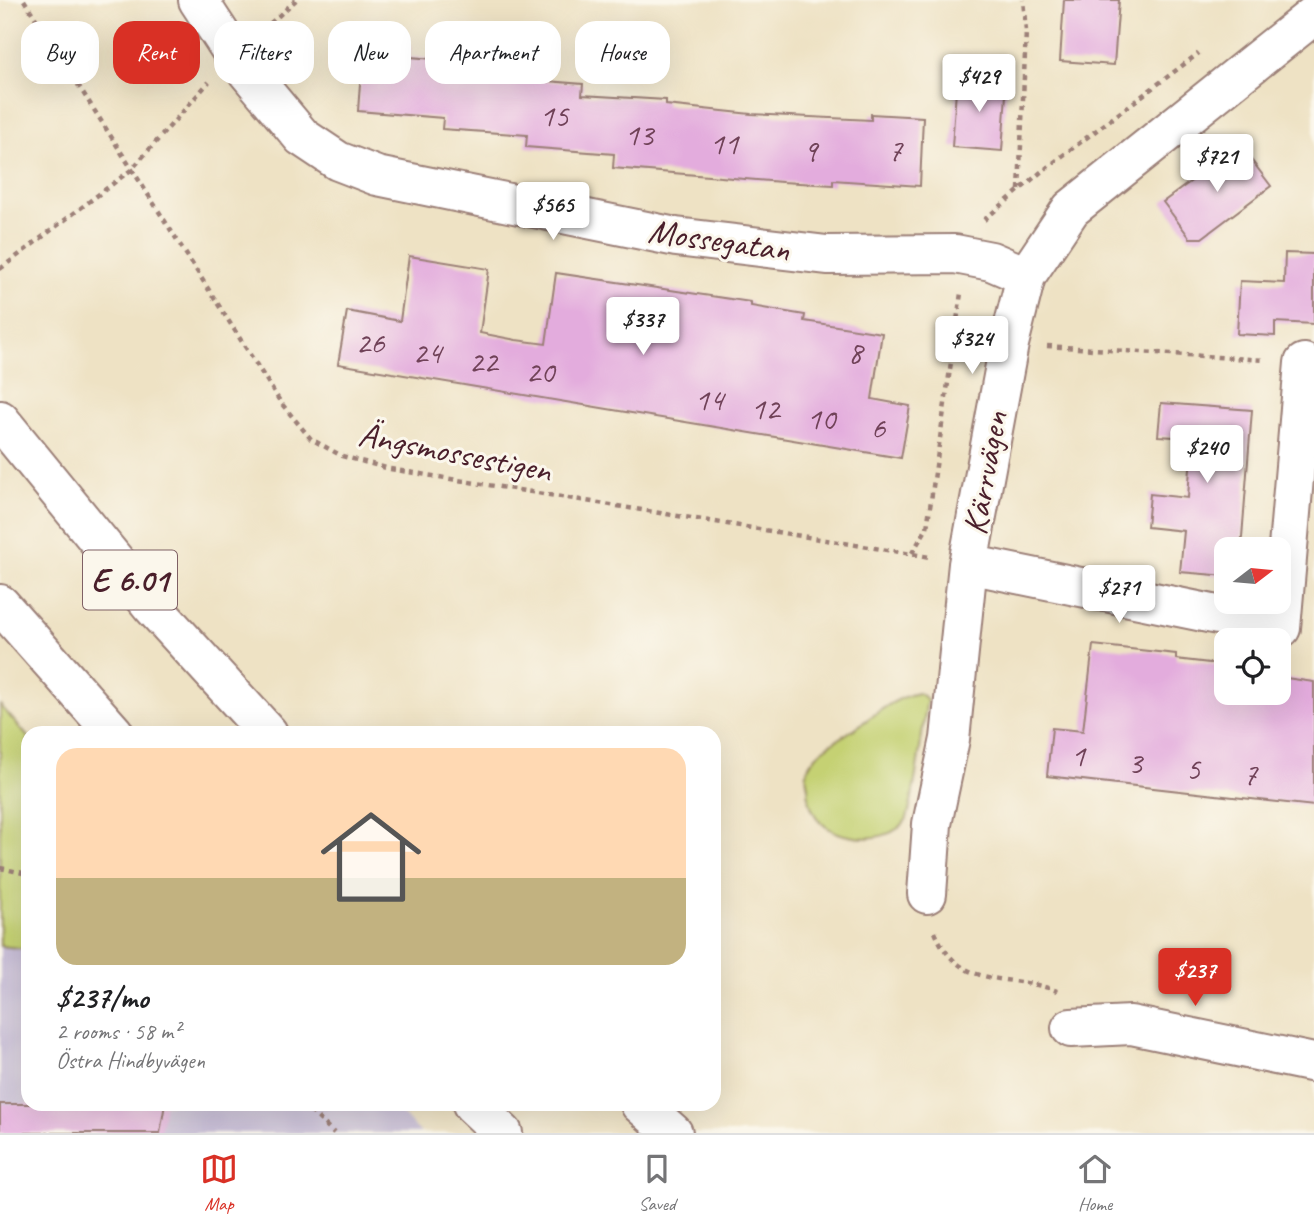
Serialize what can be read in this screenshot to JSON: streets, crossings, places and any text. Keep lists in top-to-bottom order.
{
  "streets": {
    "main road": ["Mossegatan", "Kärrvägen", "E 6.01"],
    "path": ["Ängsmossestigen"]
  },
  "crossings": [
    ["Mossegatan", "Kärrvägen"]
  ],
  "house_numbers": [
    "15",
    "13",
    "11",
    "9",
    "7",
    "26",
    "24",
    "8",
    "22",
    "20",
    "14",
    "12",
    "10",
    "6",
    "1",
    "3",
    "5",
    "7"
  ],
  "north": "right",
  "page": {
    "chip": [
      "Buy",
      "Rent",
      "Filters",
      "New",
      "Apartment",
      "House"
    ],
    "price": [
      "$429",
      "$721",
      "$565",
      "$337",
      "$324",
      "$240",
      "$271",
      "$237"
    ],
    "list": [
      {
        "name": "$237/mo",
        "note": "2 rooms · 58 m² · Östra Hindbyvägen"
      }
    ],
    "tabs": ["Map", "Saved", "Home"]
  }
}
